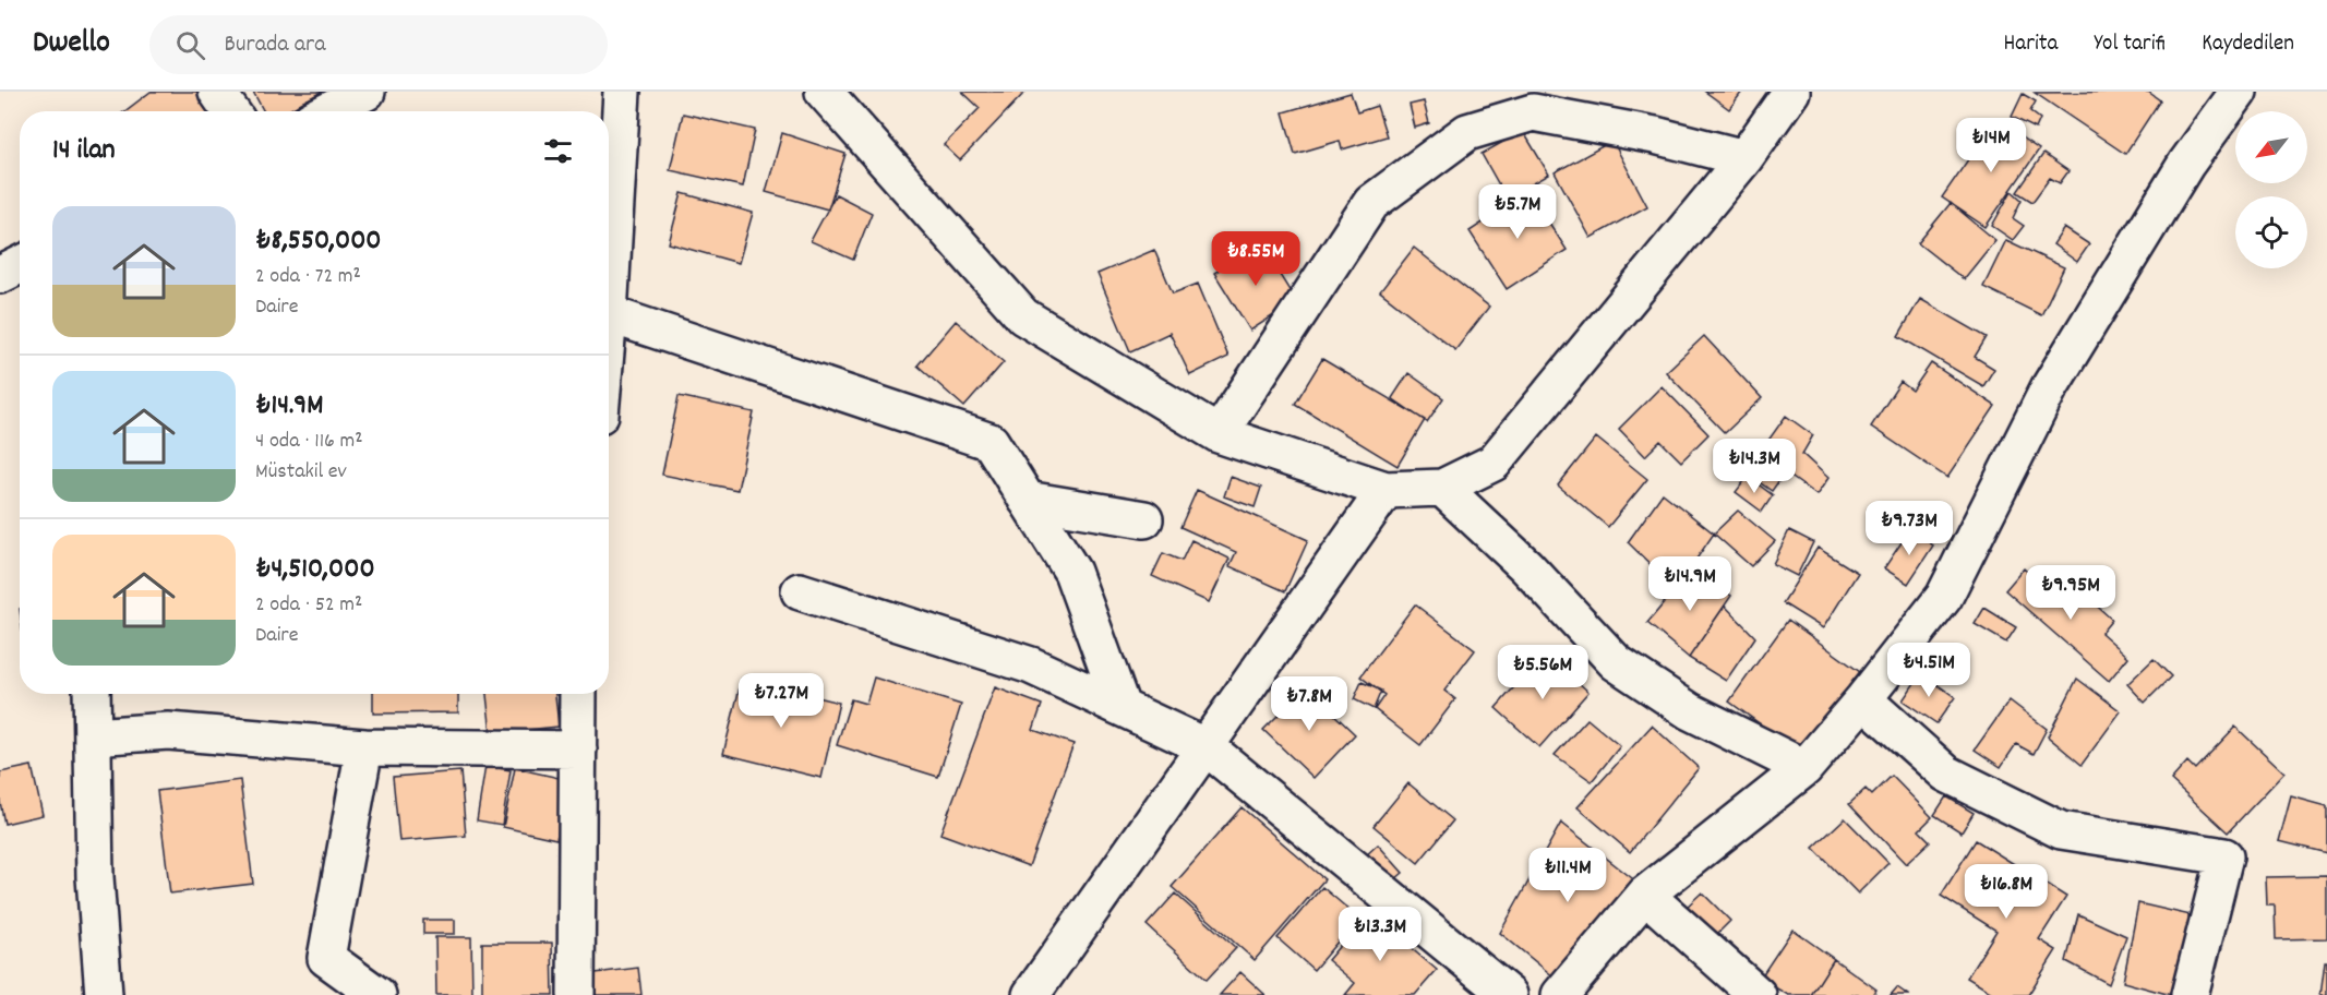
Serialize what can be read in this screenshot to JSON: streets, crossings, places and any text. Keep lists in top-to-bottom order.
{
  "north": "bottom left",
  "page": {
    "header": "Dwello",
    "search": "Burada ara",
    "nav": ["Harita", "Yol tarifi", "Kaydedilen"],
    "heading": "14 ilan",
    "price": [
      "₺14M",
      "₺5.7M",
      "₺8.55M",
      "₺14.3M",
      "₺9.73M",
      "₺14.9M",
      "₺9.95M",
      "₺4.51M",
      "₺5.56M",
      "₺7.27M",
      "₺7.8M",
      "₺11.4M",
      "₺16.8M",
      "₺13.3M"
    ],
    "list": [
      {
        "name": "₺8,550,000",
        "note": "2 oda · 72 m² · Daire"
      },
      {
        "name": "₺14.9M",
        "note": "4 oda · 116 m² · Müstakil ev"
      },
      {
        "name": "₺4,510,000",
        "note": "2 oda · 52 m² · Daire"
      }
    ]
  }
}
